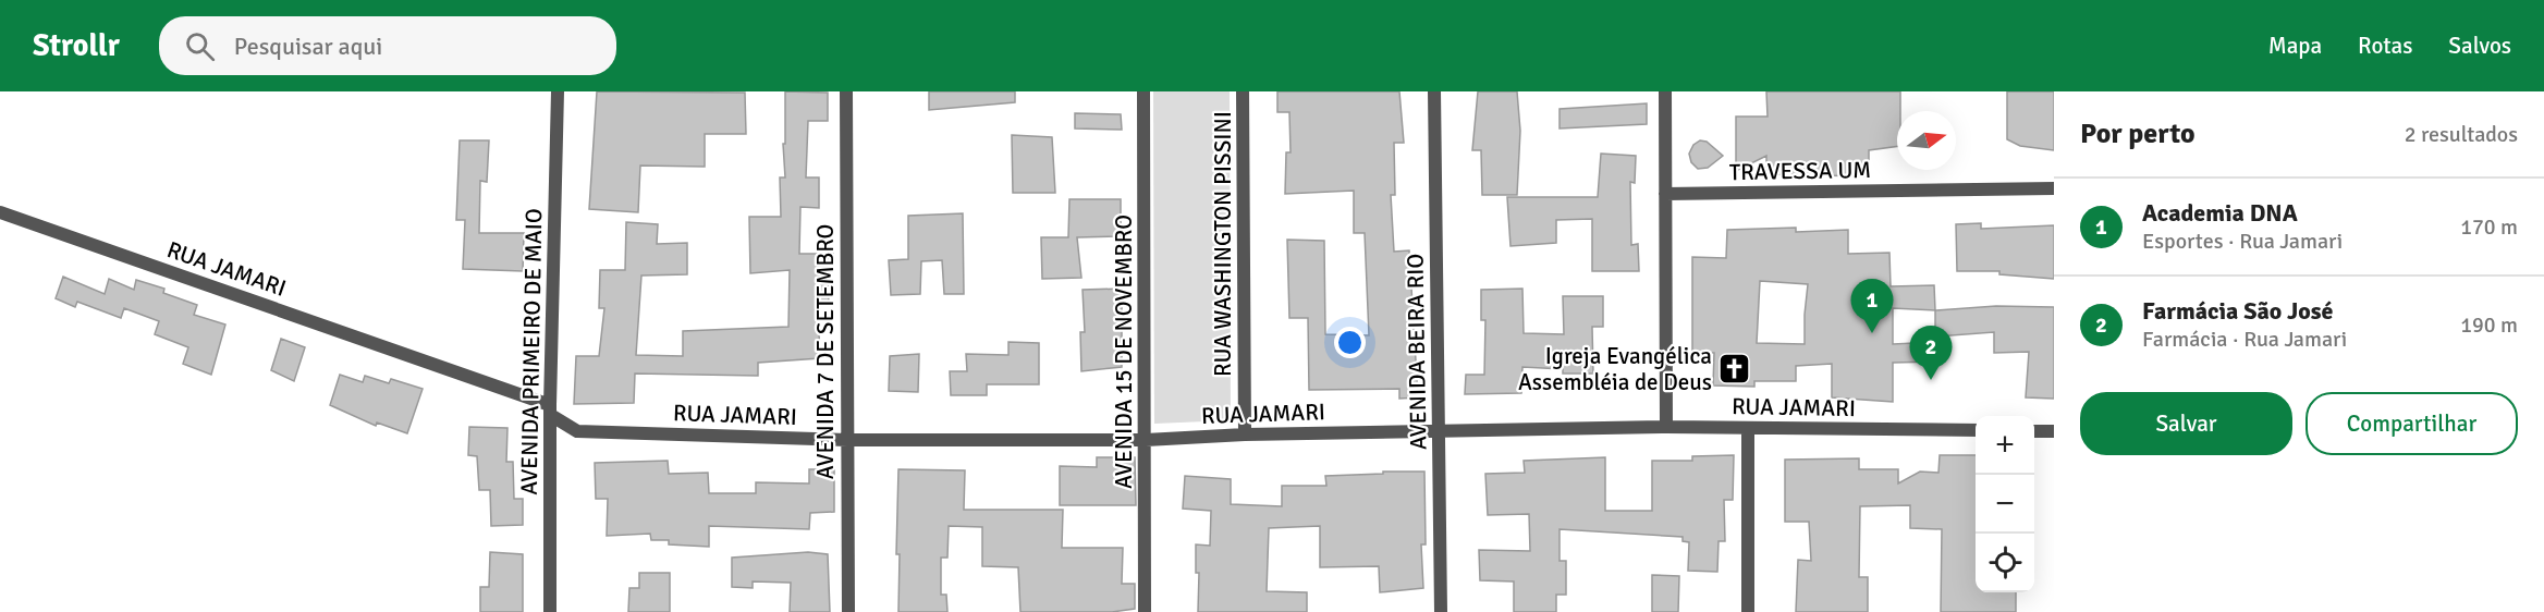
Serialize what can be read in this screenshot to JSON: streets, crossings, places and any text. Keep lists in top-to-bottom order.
{
  "streets": {
    "street": [
      "TRAVESSA UM",
      "RUA WASHINGTON PISSINI",
      "RUA JAMARI",
      "AVENIDA PRIMEIRO DE MAIO",
      "AVENIDA 7 DE SETEMBRO",
      "AVENIDA 15 DE NOVEMBRO",
      "AVENIDA BEIRA RIO"
    ]
  },
  "crossings": [
    ["RUA WASHINGTON PISSINI", "RUA JAMARI"],
    ["RUA JAMARI", "AVENIDA PRIMEIRO DE MAIO"],
    ["RUA JAMARI", "AVENIDA 7 DE SETEMBRO"],
    ["RUA JAMARI", "AVENIDA 15 DE NOVEMBRO"],
    ["RUA JAMARI", "AVENIDA BEIRA RIO"]
  ],
  "places": {
    "church": ["Igreja Evangélica Assembléia de Deus"]
  },
  "north": "right",
  "page": {
    "header": "Strollr",
    "search": "Pesquisar aqui",
    "nav": ["Mapa", "Rotas", "Salvos"],
    "heading": ["Por perto", "2 resultados"],
    "list": [
      {
        "mark": "1",
        "name": "Academia DNA",
        "note": "Esportes · Rua Jamari",
        "value": "170 m"
      },
      {
        "mark": "2",
        "name": "Farmácia São José",
        "note": "Farmácia · Rua Jamari",
        "value": "190 m"
      }
    ],
    "pins": ["1", "2"],
    "buttons": ["Salvar", "Compartilhar"],
    "map_buttons": ["+", "−"]
  }
}
